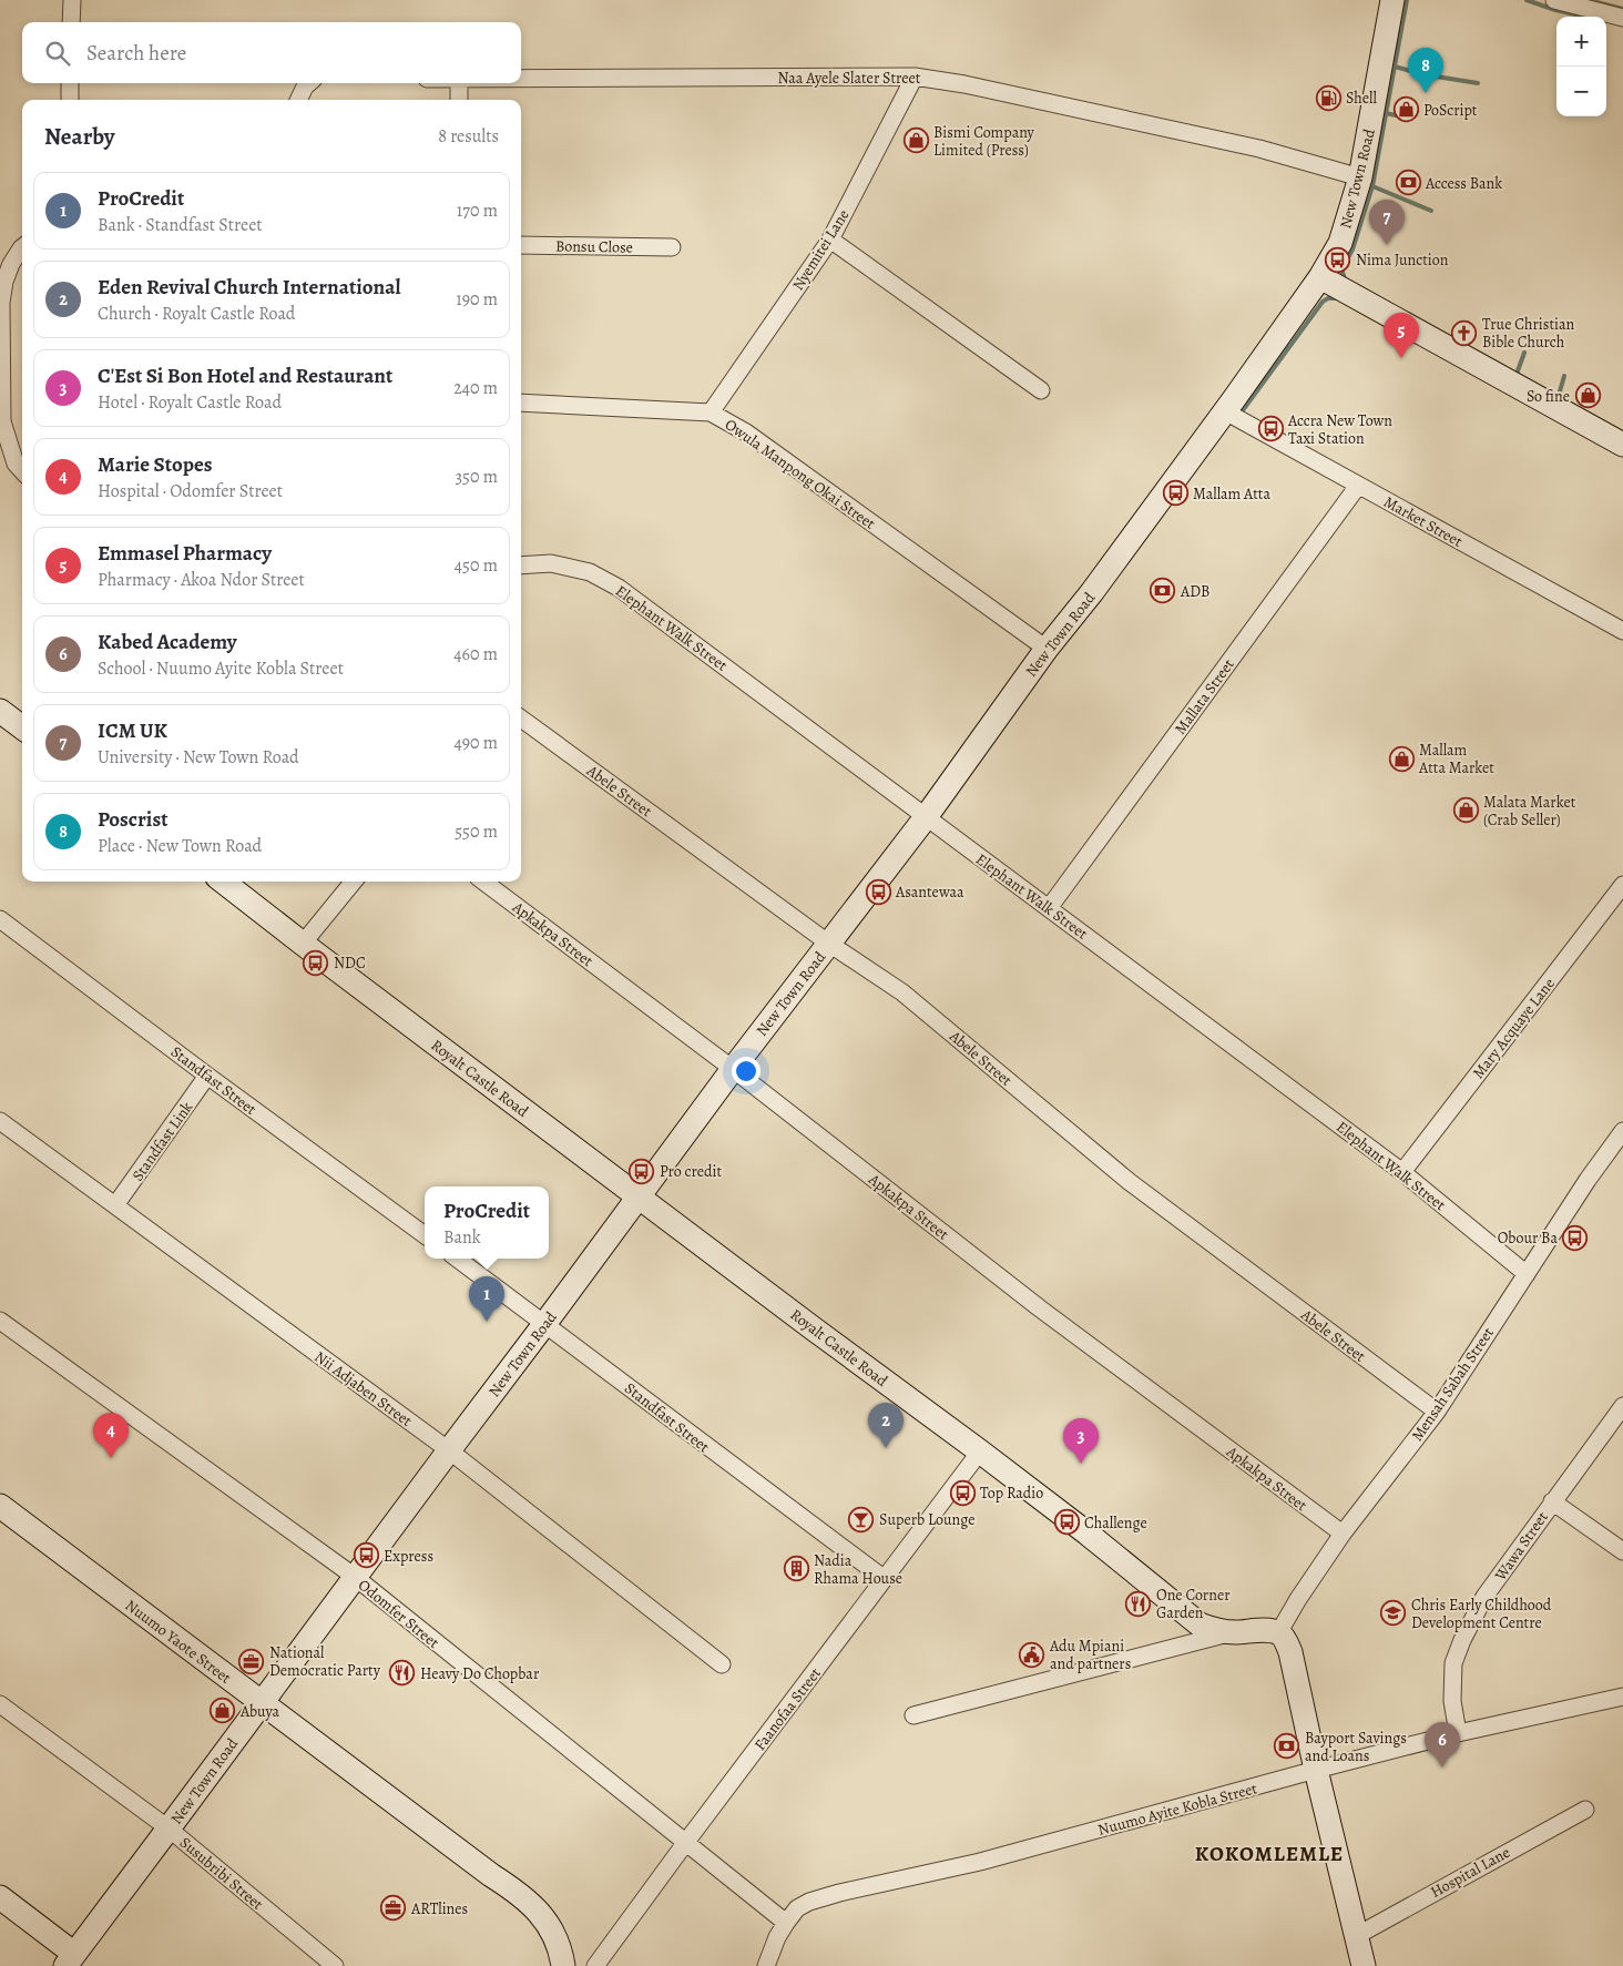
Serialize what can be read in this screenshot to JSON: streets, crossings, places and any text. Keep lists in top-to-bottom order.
{
  "streets": {
    "street": [
      "Naa Ayele Slater Street",
      "New Town Road",
      "Bonsu Close",
      "Nyemitei Lane",
      "Owula Manpong Okai Street",
      "Market Street",
      "Elephant Walk Street",
      "Mallata Street",
      "Abele Street",
      "Apkakpa Street",
      "Mary Acquaye Lane",
      "Royalt Castle Road",
      "Standfast Street",
      "Standfast Link",
      "Mensah Sabah Street",
      "Nii Adjaben Street",
      "Wawa Street",
      "Odomfer Street",
      "Nuumo Yaote Street",
      "Faanofaa Street",
      "Nuumo Ayite Kobla Street",
      "Hospital Lane",
      "Susubribi Street"
    ]
  },
  "crossings": [
    ["Naa Ayele Slater Street", "New Town Road"],
    ["Naa Ayele Slater Street", "Nyemitei Lane"],
    ["New Town Road", "Owula Manpong Okai Street"],
    ["New Town Road", "Market Street"],
    ["New Town Road", "Elephant Walk Street"],
    ["New Town Road", "Abele Street"],
    ["New Town Road", "Apkakpa Street"],
    ["New Town Road", "Royalt Castle Road"],
    ["New Town Road", "Standfast Street"],
    ["New Town Road", "Nii Adjaben Street"],
    ["New Town Road", "Odomfer Street"],
    ["New Town Road", "Nuumo Yaote Street"],
    ["New Town Road", "Susubribi Street"],
    ["Nyemitei Lane", "Owula Manpong Okai Street"],
    ["Market Street", "Mallata Street"],
    ["Elephant Walk Street", "Mallata Street"],
    ["Elephant Walk Street", "Mary Acquaye Lane"],
    ["Elephant Walk Street", "Mensah Sabah Street"],
    ["Abele Street", "Mensah Sabah Street"],
    ["Apkakpa Street", "Mensah Sabah Street"],
    ["Royalt Castle Road", "Mensah Sabah Street"],
    ["Royalt Castle Road", "Faanofaa Street"],
    ["Standfast Street", "Standfast Link"],
    ["Standfast Street", "Faanofaa Street"],
    ["Standfast Link", "Nii Adjaben Street"],
    ["Wawa Street", "Nuumo Ayite Kobla Street"],
    ["Odomfer Street", "Faanofaa Street"],
    ["Odomfer Street", "Nuumo Ayite Kobla Street"]
  ],
  "districts": ["KOKOMLEMLE"],
  "places": {
    "fuel station": ["Shell"],
    "shop": [
      "PoScript",
      "Bismi Company Limited (Press)",
      "So fine",
      "Mallam Atta Market",
      "Malata Market (Crab Seller)",
      "Abuya"
    ],
    "bank": ["Access Bank", "ADB", "Bayport Savings and Loans"],
    "bus stop": [
      "Nima Junction",
      "Accra New Town Taxi Station",
      "Mallam Atta",
      "Asantewaa",
      "NDC",
      "Pro credit",
      "Obour Ba",
      "Top Radio",
      "Challenge",
      "Express"
    ],
    "church": ["True Christian Bible Church"],
    "bar": ["Superb Lounge"],
    "building": ["Nadia Rhama House"],
    "restaurant": ["One Corner Garden", "Heavy Do Chopbar"],
    "school or university": ["Chris Early Childhood Development Centre"],
    "public building": ["Adu Mpiani and partners"],
    "office": ["National Democratic Party", "ARTlines"]
  },
  "page": {
    "map_buttons": ["+", "−"],
    "search": "Search here",
    "pins": [
      "8",
      "7",
      "5",
      "1",
      "2",
      "4",
      "3",
      "6"
    ],
    "heading": ["Nearby", "8 results"],
    "list": [
      {
        "mark": "1",
        "name": "ProCredit",
        "note": "Bank · Standfast Street",
        "value": "170 m"
      },
      {
        "mark": "2",
        "name": "Eden Revival Church International",
        "note": "Church · Royalt Castle Road",
        "value": "190 m"
      },
      {
        "mark": "3",
        "name": "C'Est Si Bon Hotel and Restaurant",
        "note": "Hotel · Royalt Castle Road",
        "value": "240 m"
      },
      {
        "mark": "4",
        "name": "Marie Stopes",
        "note": "Hospital · Odomfer Street",
        "value": "350 m"
      },
      {
        "mark": "5",
        "name": "Emmasel Pharmacy",
        "note": "Pharmacy · Akoa Ndor Street",
        "value": "450 m"
      },
      {
        "mark": "6",
        "name": "Kabed Academy",
        "note": "School · Nuumo Ayite Kobla Street",
        "value": "460 m"
      },
      {
        "mark": "7",
        "name": "ICM UK",
        "note": "University · New Town Road",
        "value": "490 m"
      },
      {
        "mark": "8",
        "name": "Poscrist",
        "note": "Place · New Town Road",
        "value": "550 m"
      }
    ],
    "popup": ["ProCredit", "Bank"]
  }
}
